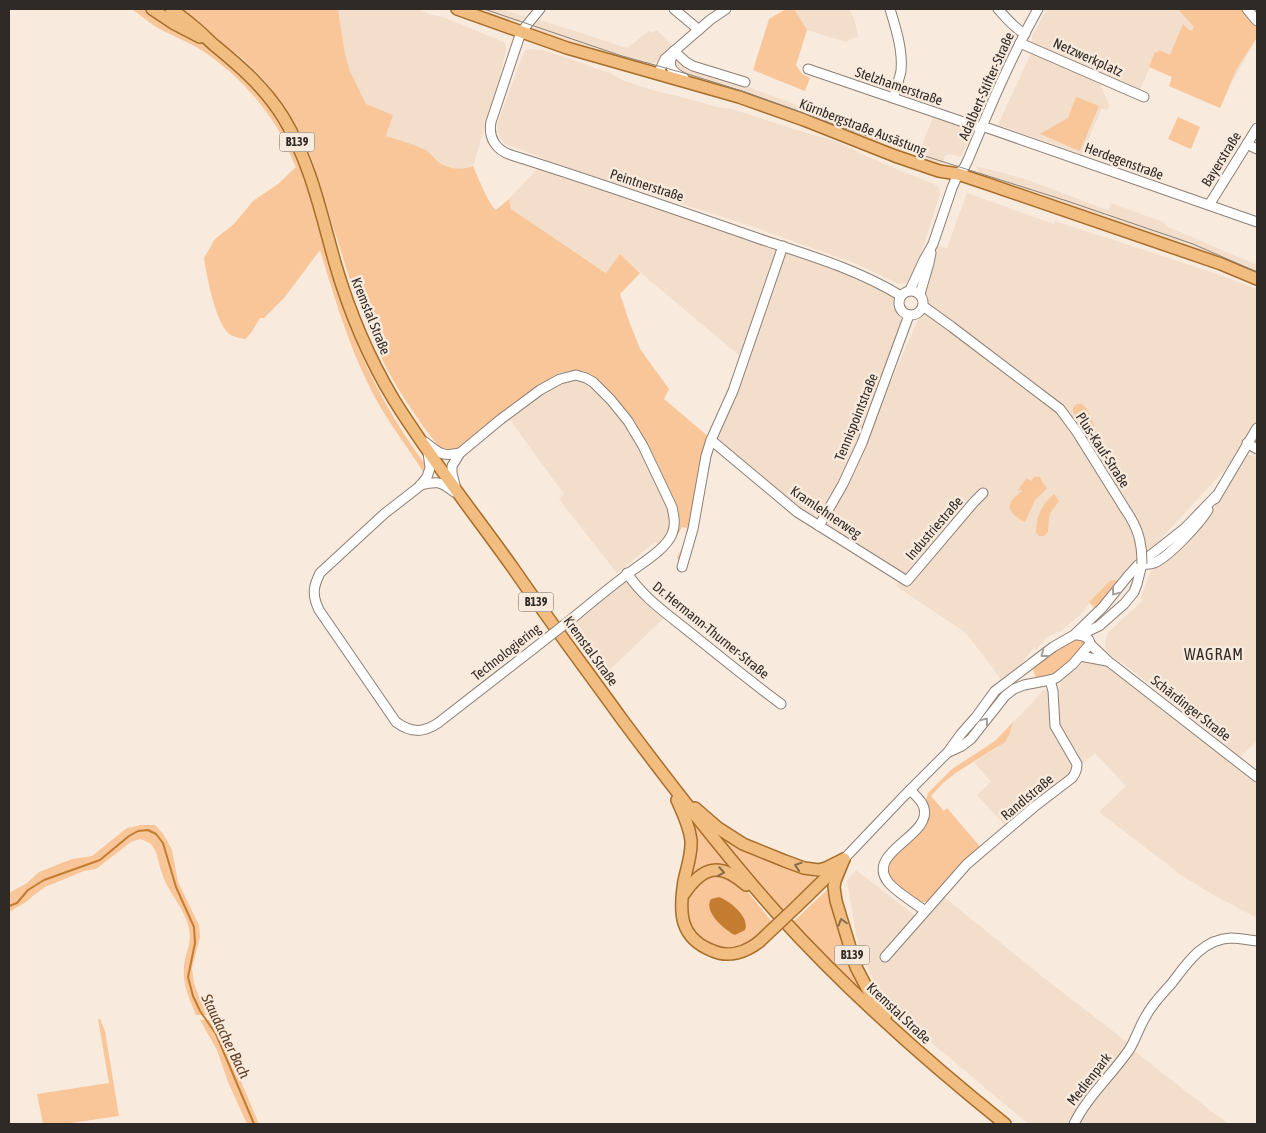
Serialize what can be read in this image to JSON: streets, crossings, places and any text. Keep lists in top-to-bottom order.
{
  "streets": {
    "main road": ["Kürnbergstraße Ausästung", "B139", "Kremstal Straße"],
    "street": [
      "Netzwerkplatz",
      "Stelzhamerstraße",
      "Adalbert-Stifter-Straße",
      "Bayerstraße",
      "Herdegenstraße",
      "Peintnerstraße",
      "Tennispointstraße",
      "Plus-Kauf-Straße",
      "Kramlehnerweg",
      "Industriestraße",
      "Dr. Hermann-Thurner-Straße",
      "Technologiering",
      "Schärdinger Straße",
      "Randlstraße",
      "Medienpark"
    ]
  },
  "crossings": [
    ["Netzwerkplatz", "Adalbert-Stifter-Straße"],
    ["Stelzhamerstraße", "Adalbert-Stifter-Straße"],
    ["Stelzhamerstraße", "Herdegenstraße"],
    ["Adalbert-Stifter-Straße", "Kürnbergstraße Ausästung"],
    ["Adalbert-Stifter-Straße", "Herdegenstraße"],
    ["Adalbert-Stifter-Straße", "Peintnerstraße"],
    ["Adalbert-Stifter-Straße", "Tennispointstraße"],
    ["Adalbert-Stifter-Straße", "Plus-Kauf-Straße"],
    ["Kürnbergstraße Ausästung", "Peintnerstraße"],
    ["B139", "Kremstal Straße"],
    ["Bayerstraße", "Herdegenstraße"],
    ["Peintnerstraße", "Tennispointstraße"],
    ["Peintnerstraße", "Plus-Kauf-Straße"],
    ["Kremstal Straße", "Technologiering"],
    ["Tennispointstraße", "Plus-Kauf-Straße"],
    ["Tennispointstraße", "Kramlehnerweg"],
    ["Kramlehnerweg", "Industriestraße"],
    ["Dr. Hermann-Thurner-Straße", "Technologiering"]
  ],
  "districts": ["WAGRAM"],
  "water": ["Staudacher Bach"]
}
